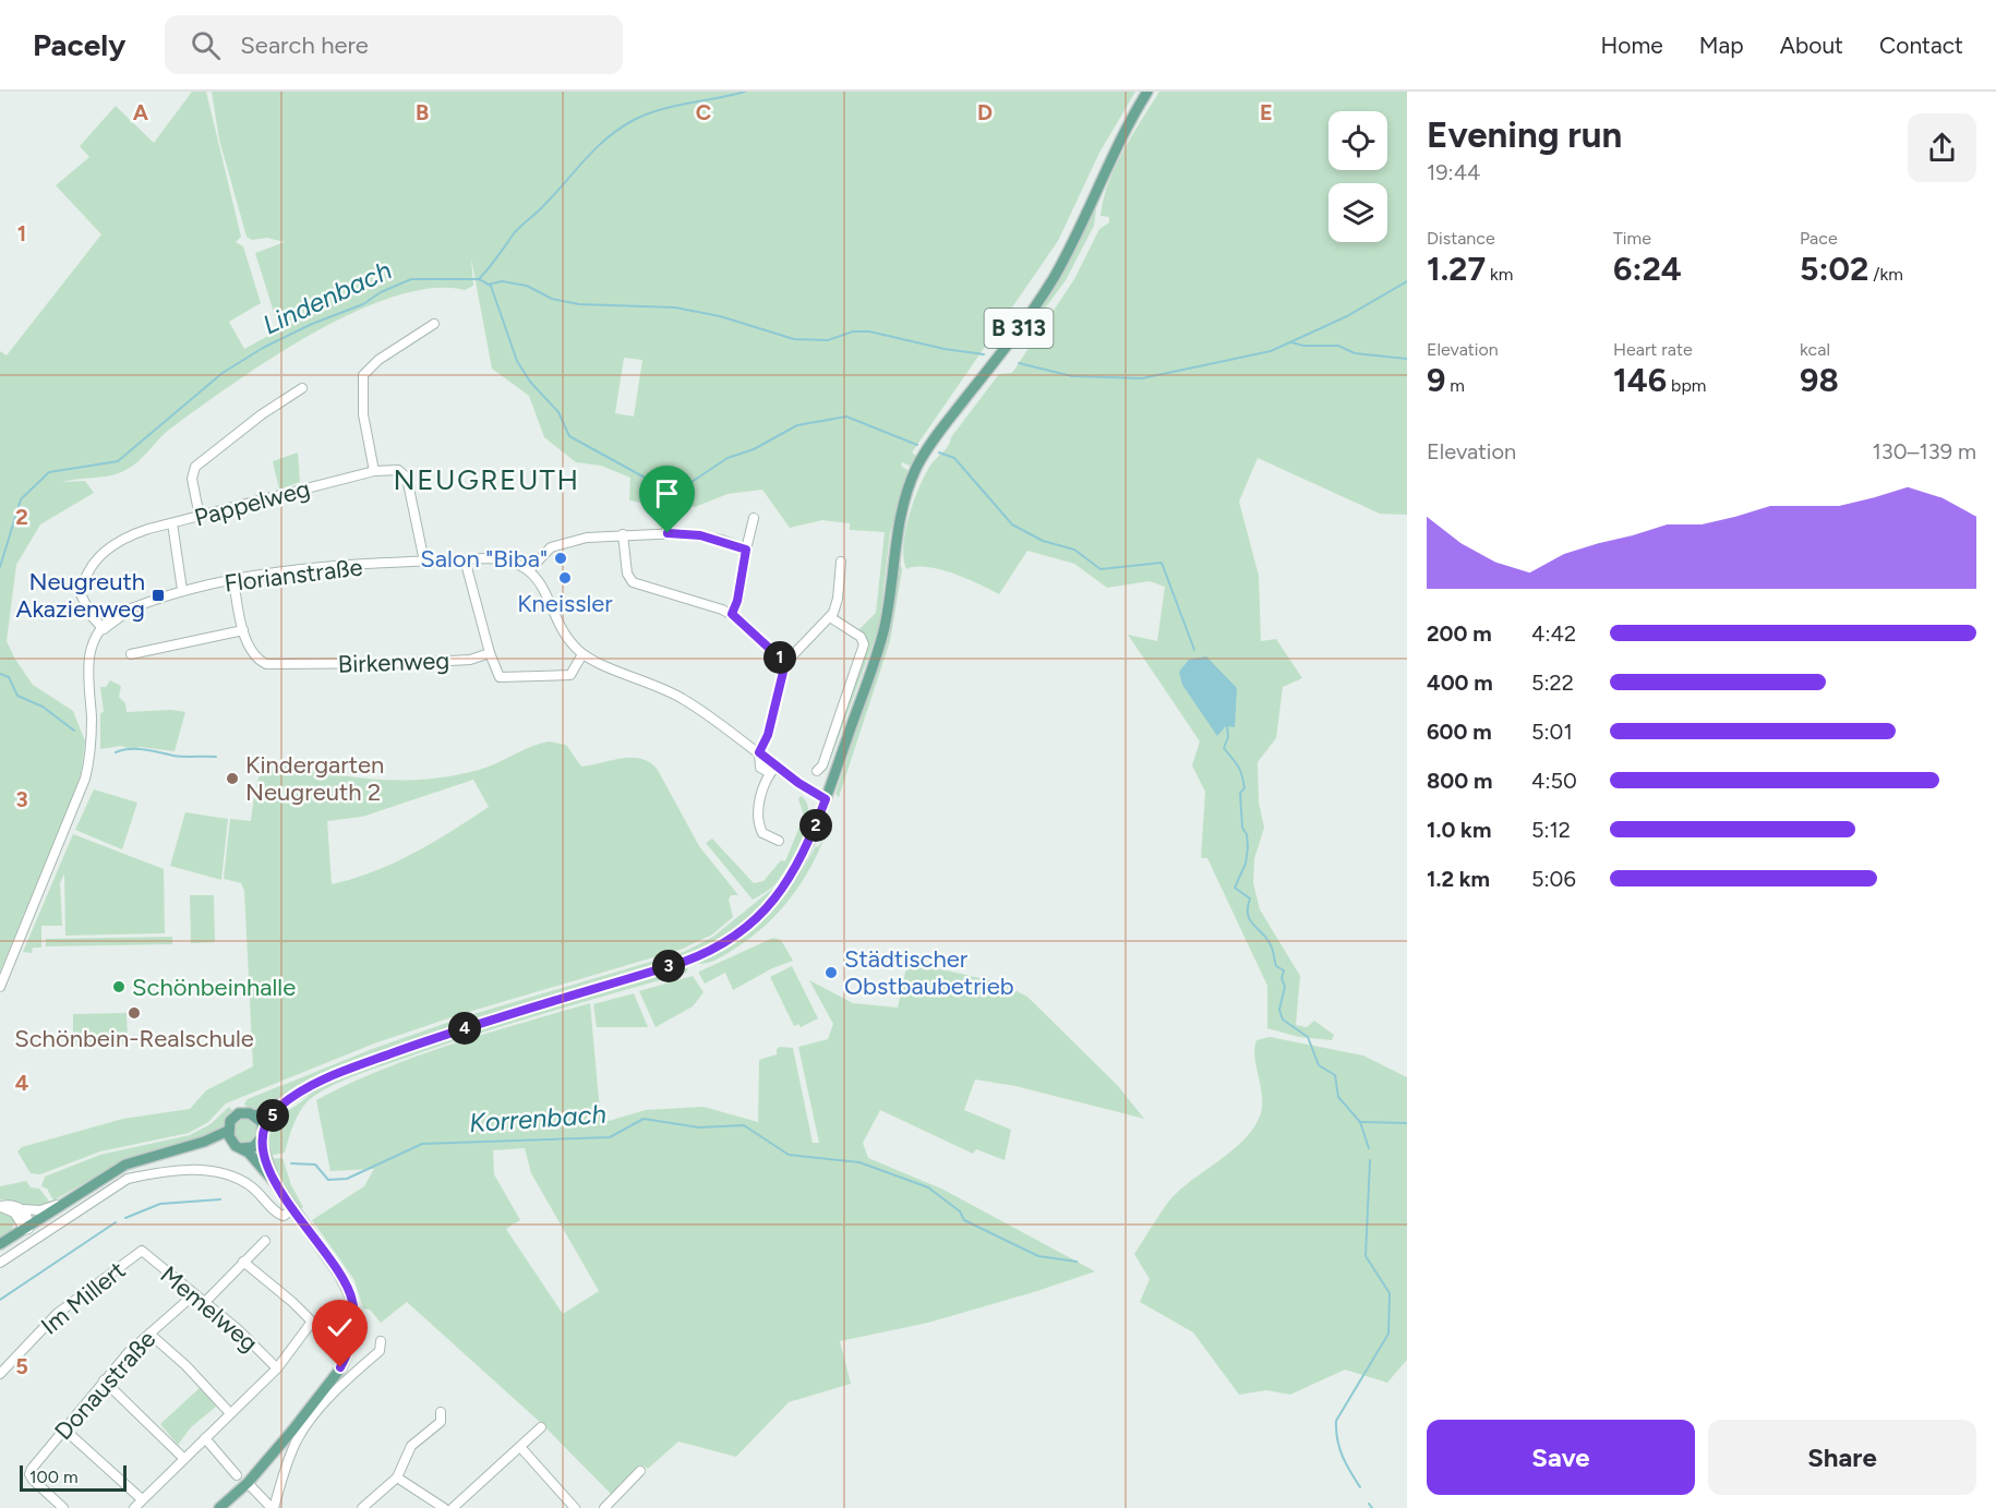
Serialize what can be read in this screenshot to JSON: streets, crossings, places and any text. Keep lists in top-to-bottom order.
{
  "streets": {
    "main road": ["B 313"],
    "street": [
      "Pappelweg",
      "Florianstraße",
      "Birkenweg",
      "Im Millert",
      "Memelweg",
      "Donaustraße"
    ]
  },
  "crossings": [
    ["Pappelweg", "Florianstraße"],
    ["Florianstraße", "Birkenweg"],
    ["Im Millert", "Memelweg"],
    ["Memelweg", "Donaustraße"]
  ],
  "districts": ["NEUGREUTH"],
  "water": ["Lindenbach", "Korrenbach"],
  "places": {
    "other": [
      "Salon \"Biba\"",
      "Kneissler",
      "Kindergarten Neugreuth 2",
      "Städtischer Obstbaubetrieb",
      "Schönbeinhalle",
      "Schönbein-Realschule"
    ],
    "transit": ["Neugreuth Akazienweg"]
  },
  "scale_bar": "100 m",
  "page": {
    "header": "Pacely",
    "search": "Search here",
    "nav": [
      "Home",
      "Map",
      "About",
      "Contact"
    ],
    "heading": ["Evening run", "19:44"],
    "stats": [
      ["Distance", "1.27 km"],
      ["Time", "6:24"],
      ["Pace", "5:02 /km"],
      ["Elevation", "9 m"],
      ["Heart rate", "146 bpm"],
      ["kcal", "98"]
    ],
    "chart": ["Elevation", "130–139 m"],
    "list": [
      {
        "name": "200 m",
        "note": "4:42"
      },
      {
        "name": "400 m",
        "note": "5:22"
      },
      {
        "name": "600 m",
        "note": "5:01"
      },
      {
        "name": "800 m",
        "note": "4:50"
      },
      {
        "name": "1.0 km",
        "note": "5:12"
      },
      {
        "name": "1.2 km",
        "note": "5:06"
      }
    ],
    "pins": [
      "1",
      "2",
      "3",
      "4",
      "5"
    ],
    "buttons": ["Save", "Share"],
    "scale": "100 m"
  },
  "grid": {
    "columns": [
      "A",
      "B",
      "C",
      "D",
      "E"
    ],
    "rows": [
      "1",
      "2",
      "3",
      "4",
      "5"
    ]
  }
}
